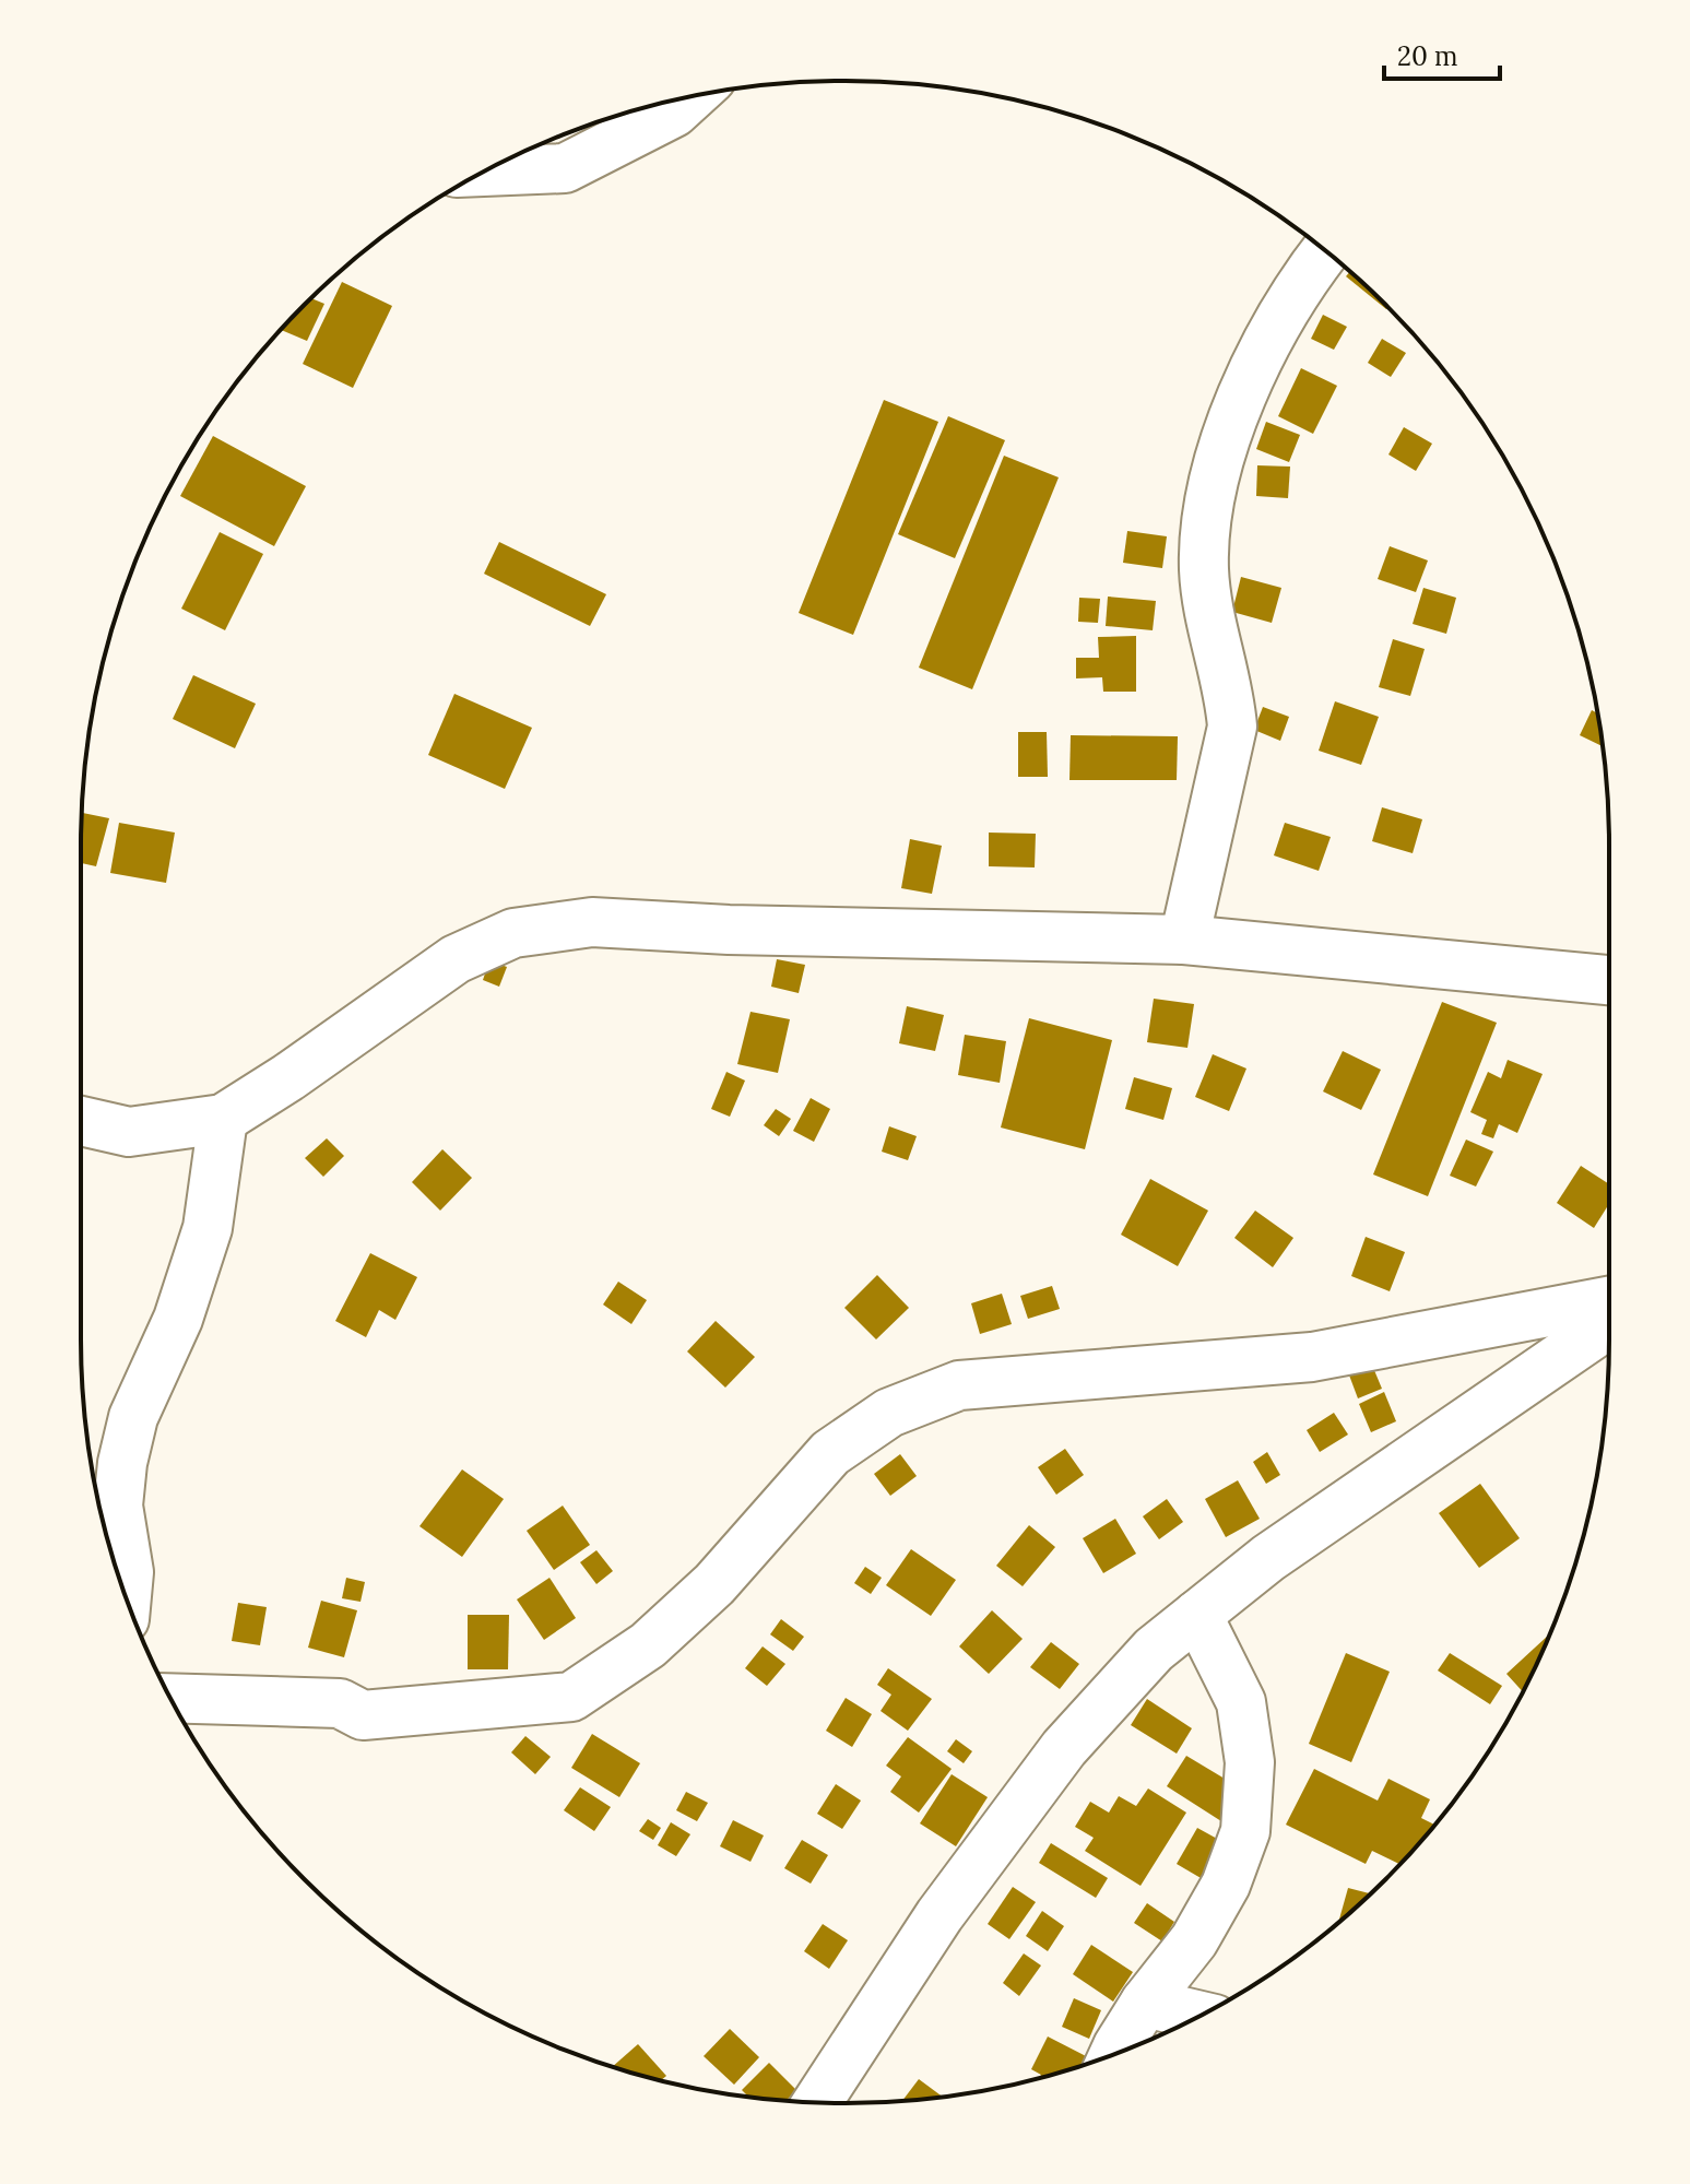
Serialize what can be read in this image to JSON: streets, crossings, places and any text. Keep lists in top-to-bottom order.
{
  "scale_bar": "20 m"
}
